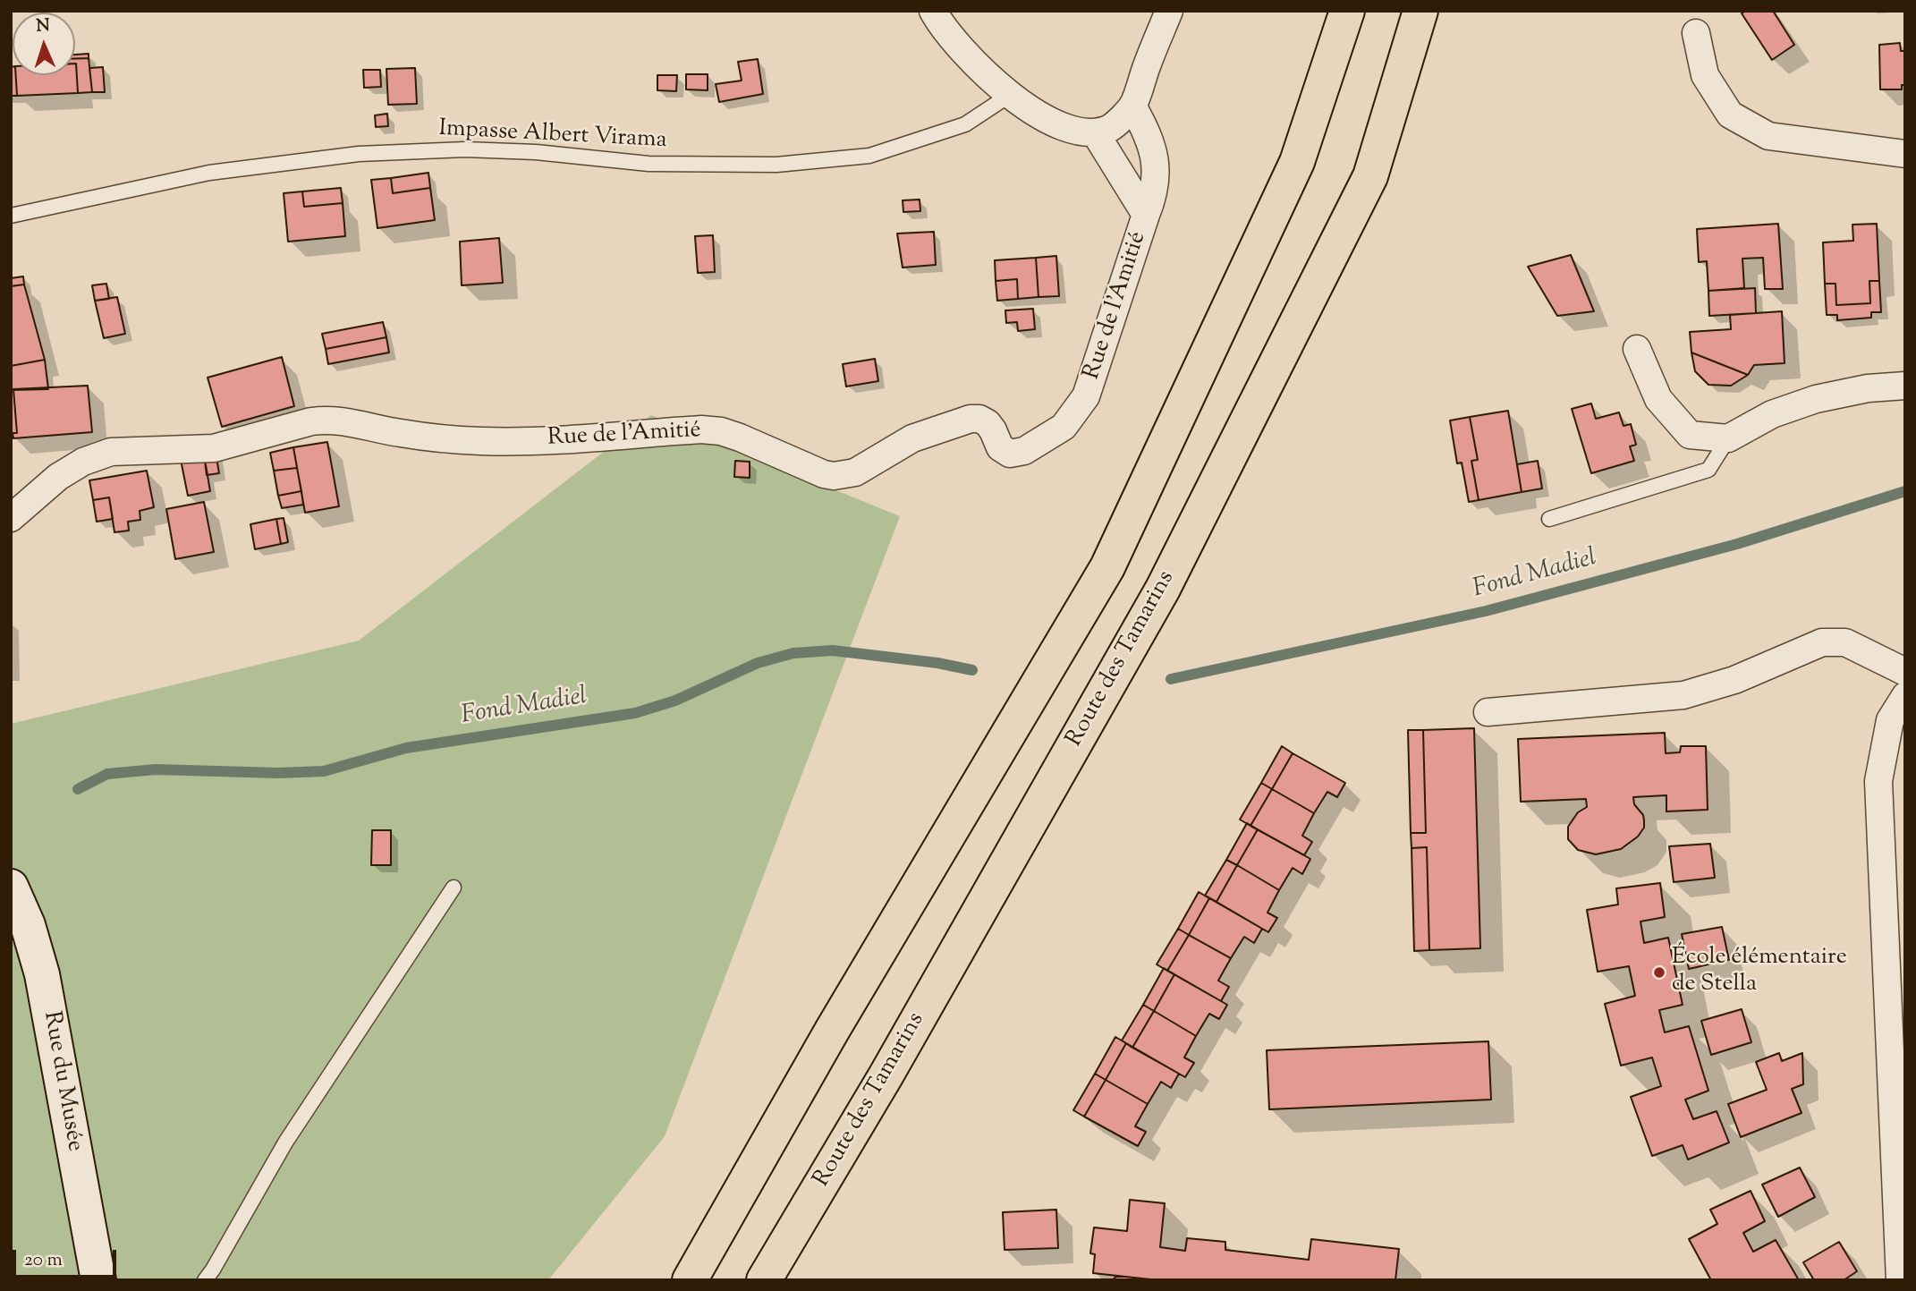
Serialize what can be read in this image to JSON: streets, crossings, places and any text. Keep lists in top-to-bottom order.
{
  "streets": {
    "highway": ["Route des Tamarins"],
    "main road": ["Rue du Musée"],
    "street": ["Rue de l'Amitié"],
    "lane": ["Impasse Albert Virama"]
  },
  "water": ["Fond Madiel"],
  "places": ["École élémentaire de Stella"],
  "scale_bar": "20 m",
  "north": "top"
}
